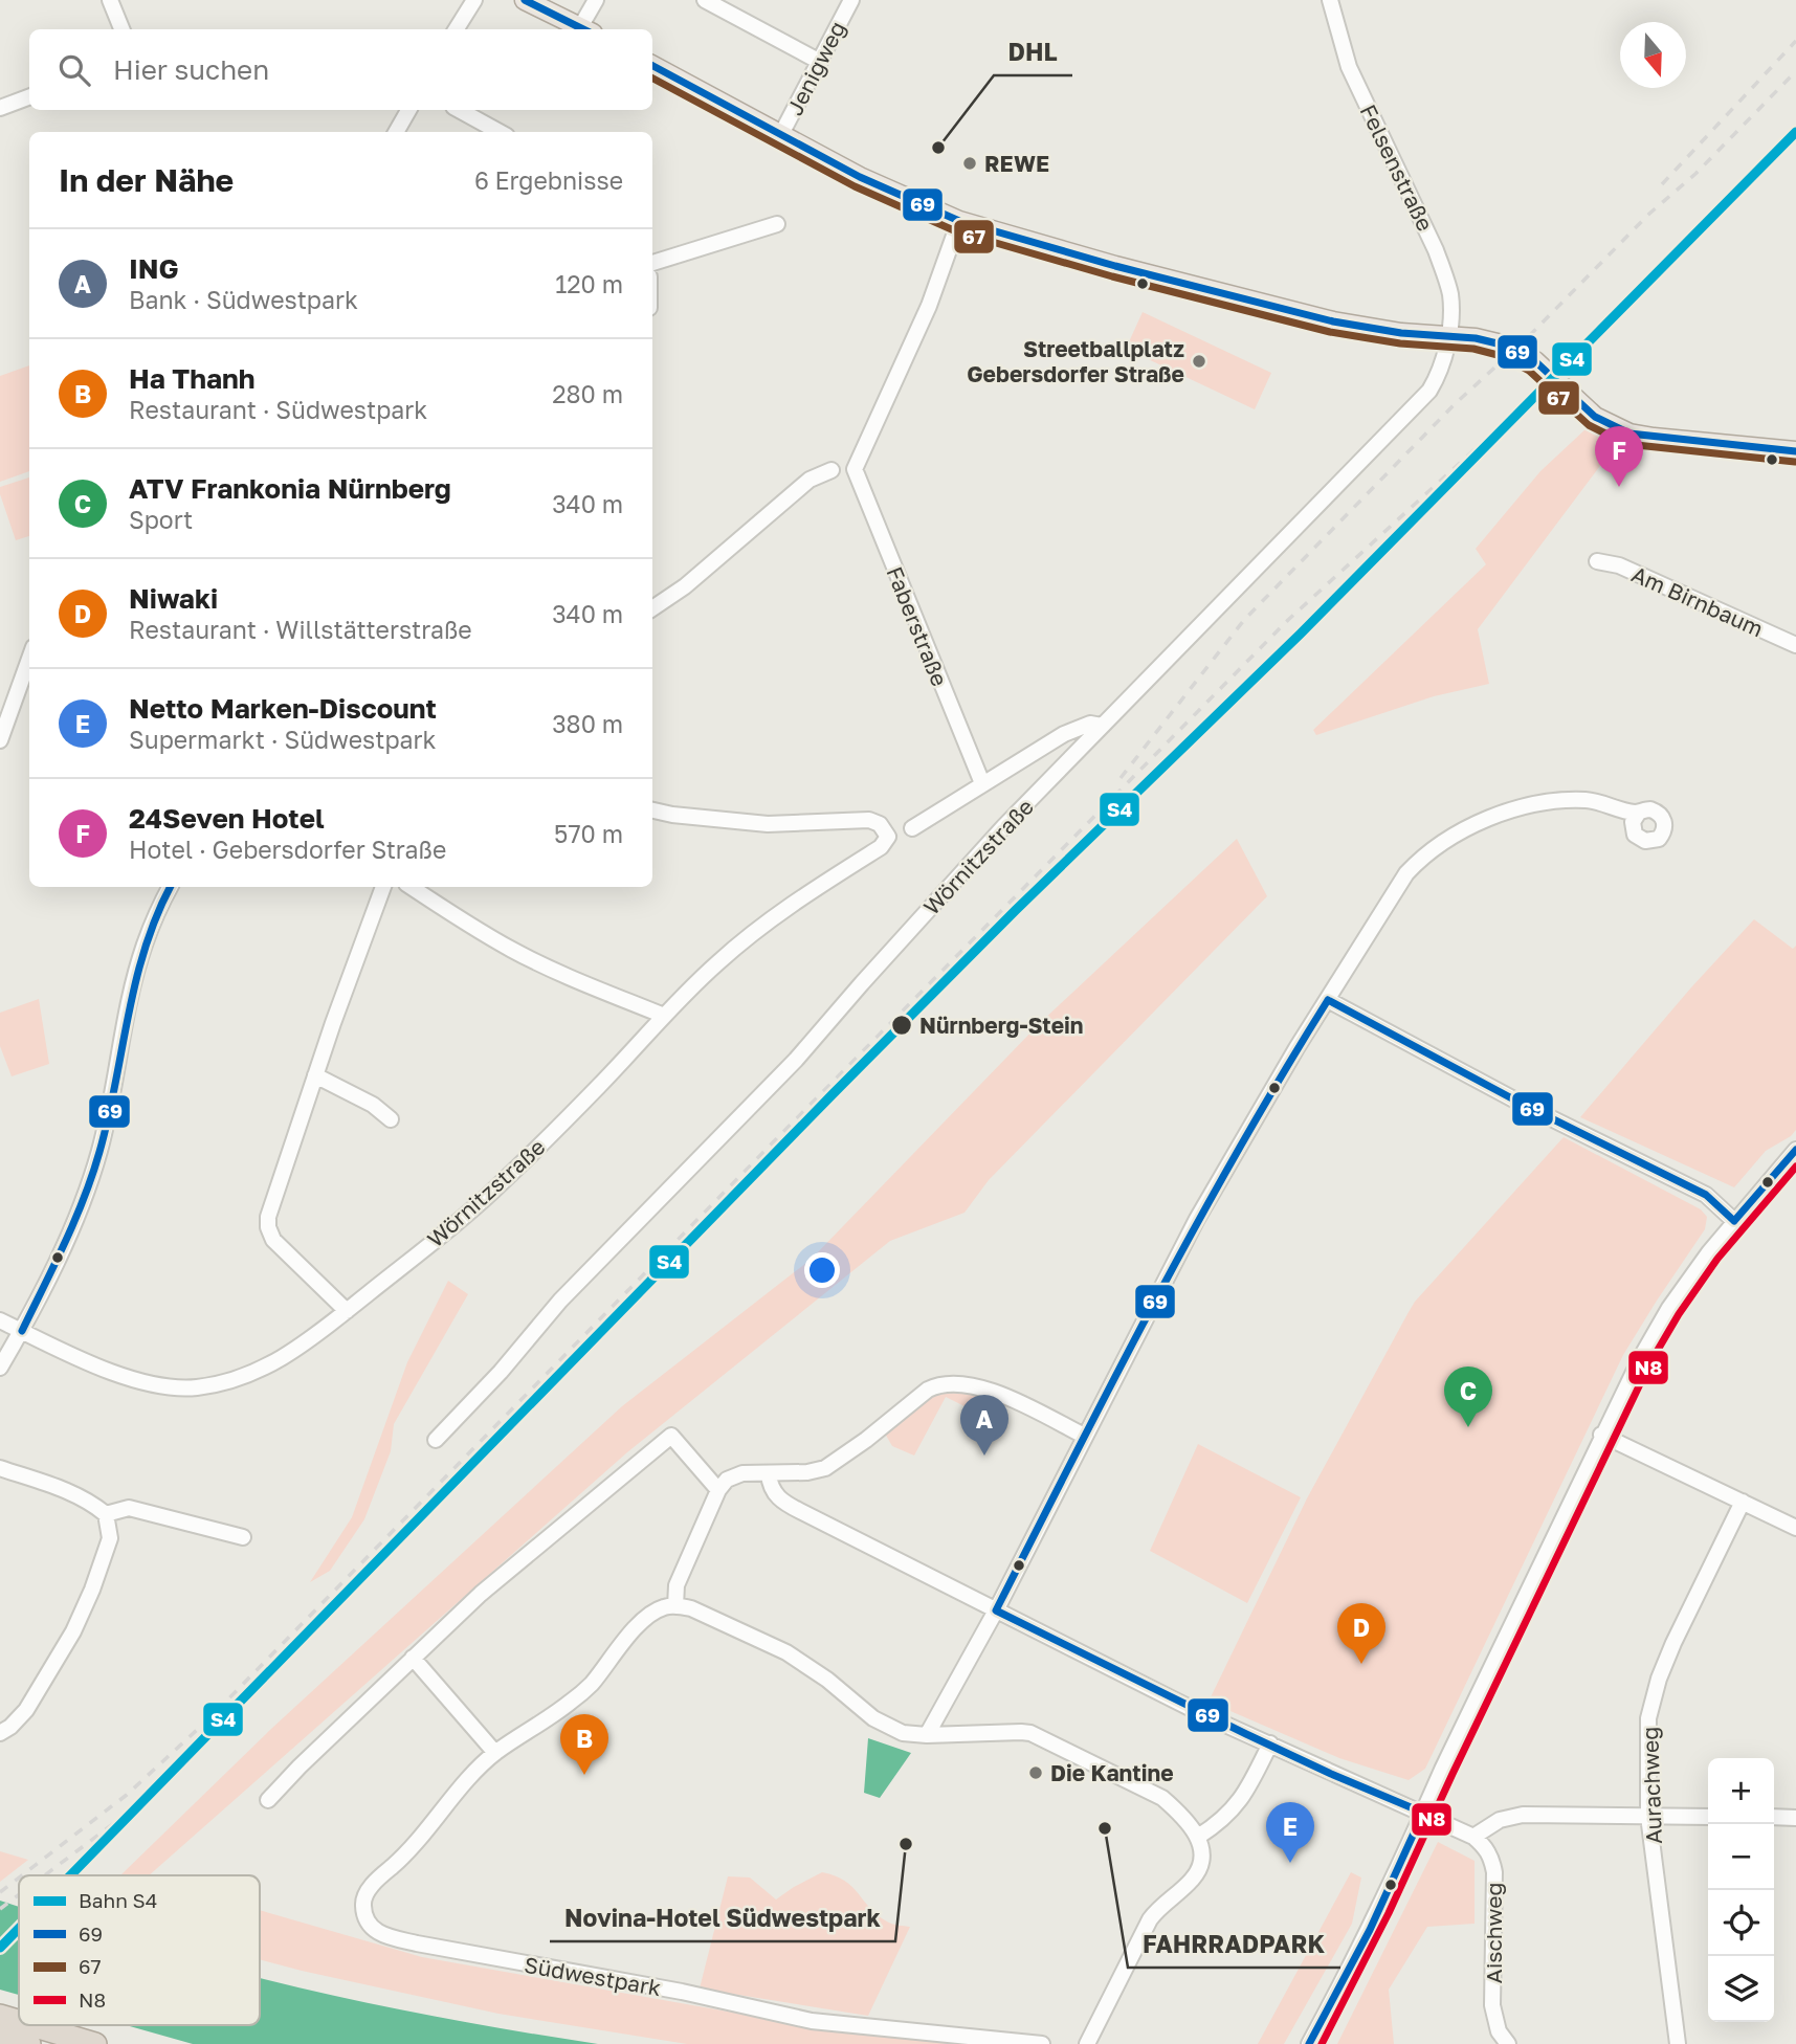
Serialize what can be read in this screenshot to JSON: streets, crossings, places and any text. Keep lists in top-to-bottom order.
{
  "streets": {
    "street": [
      "Jenigweg",
      "Felsenstraße",
      "Am Birnbaum",
      "Faberstraße",
      "Wörnitzstraße",
      "Aurachweg",
      "Aischweg",
      "Südwestpark"
    ]
  },
  "crossings": [
    ["Felsenstraße", "Wörnitzstraße"],
    ["Faberstraße", "Wörnitzstraße"]
  ],
  "places": [
    "DHL",
    "REWE",
    "Streetballplatz Gebersdorfer Straße",
    "Nürnberg-Stein",
    "Die Kantine",
    "FAHRRADPARK",
    "Novina-Hotel Südwestpark"
  ],
  "lines": [
    "transit line 69",
    "transit line 67",
    "rail line S4",
    "transit line N8"
  ],
  "legend": [
    "Bahn S4",
    "69",
    "67",
    "N8"
  ],
  "north": "bottom",
  "page": {
    "search": "Hier suchen",
    "heading": ["In der Nähe", "6 Ergebnisse"],
    "list": [
      {
        "mark": "A",
        "name": "ING",
        "note": "Bank · Südwestpark",
        "value": "120 m"
      },
      {
        "mark": "B",
        "name": "Ha Thanh",
        "note": "Restaurant · Südwestpark",
        "value": "280 m"
      },
      {
        "mark": "C",
        "name": "ATV Frankonia Nürnberg",
        "note": "Sport",
        "value": "340 m"
      },
      {
        "mark": "D",
        "name": "Niwaki",
        "note": "Restaurant · Willstätterstraße",
        "value": "340 m"
      },
      {
        "mark": "E",
        "name": "Netto Marken-Discount",
        "note": "Supermarkt · Südwestpark",
        "value": "380 m"
      },
      {
        "mark": "F",
        "name": "24Seven Hotel",
        "note": "Hotel · Gebersdorfer Straße",
        "value": "570 m"
      }
    ],
    "pins": [
      "F",
      "C",
      "A",
      "D",
      "B",
      "E"
    ],
    "map_buttons": ["+", "−"]
  }
}
